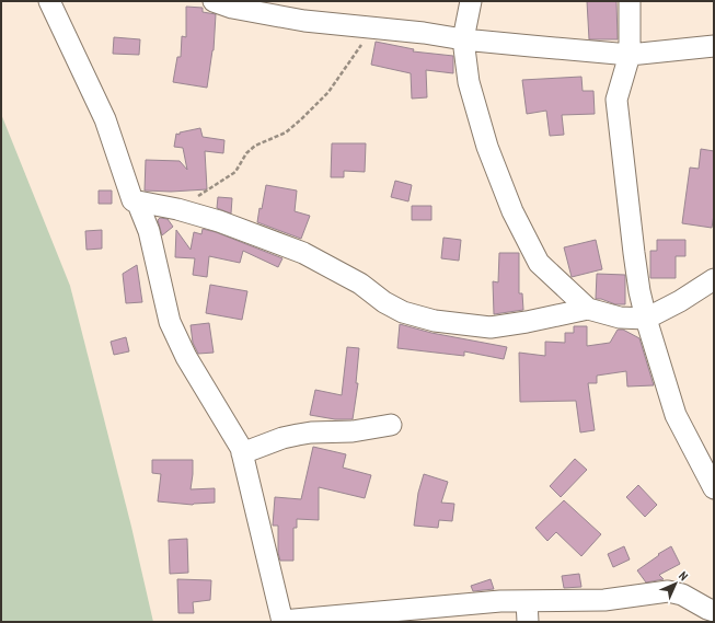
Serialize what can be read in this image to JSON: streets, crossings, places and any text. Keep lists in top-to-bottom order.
{
  "north": "top right"
}
